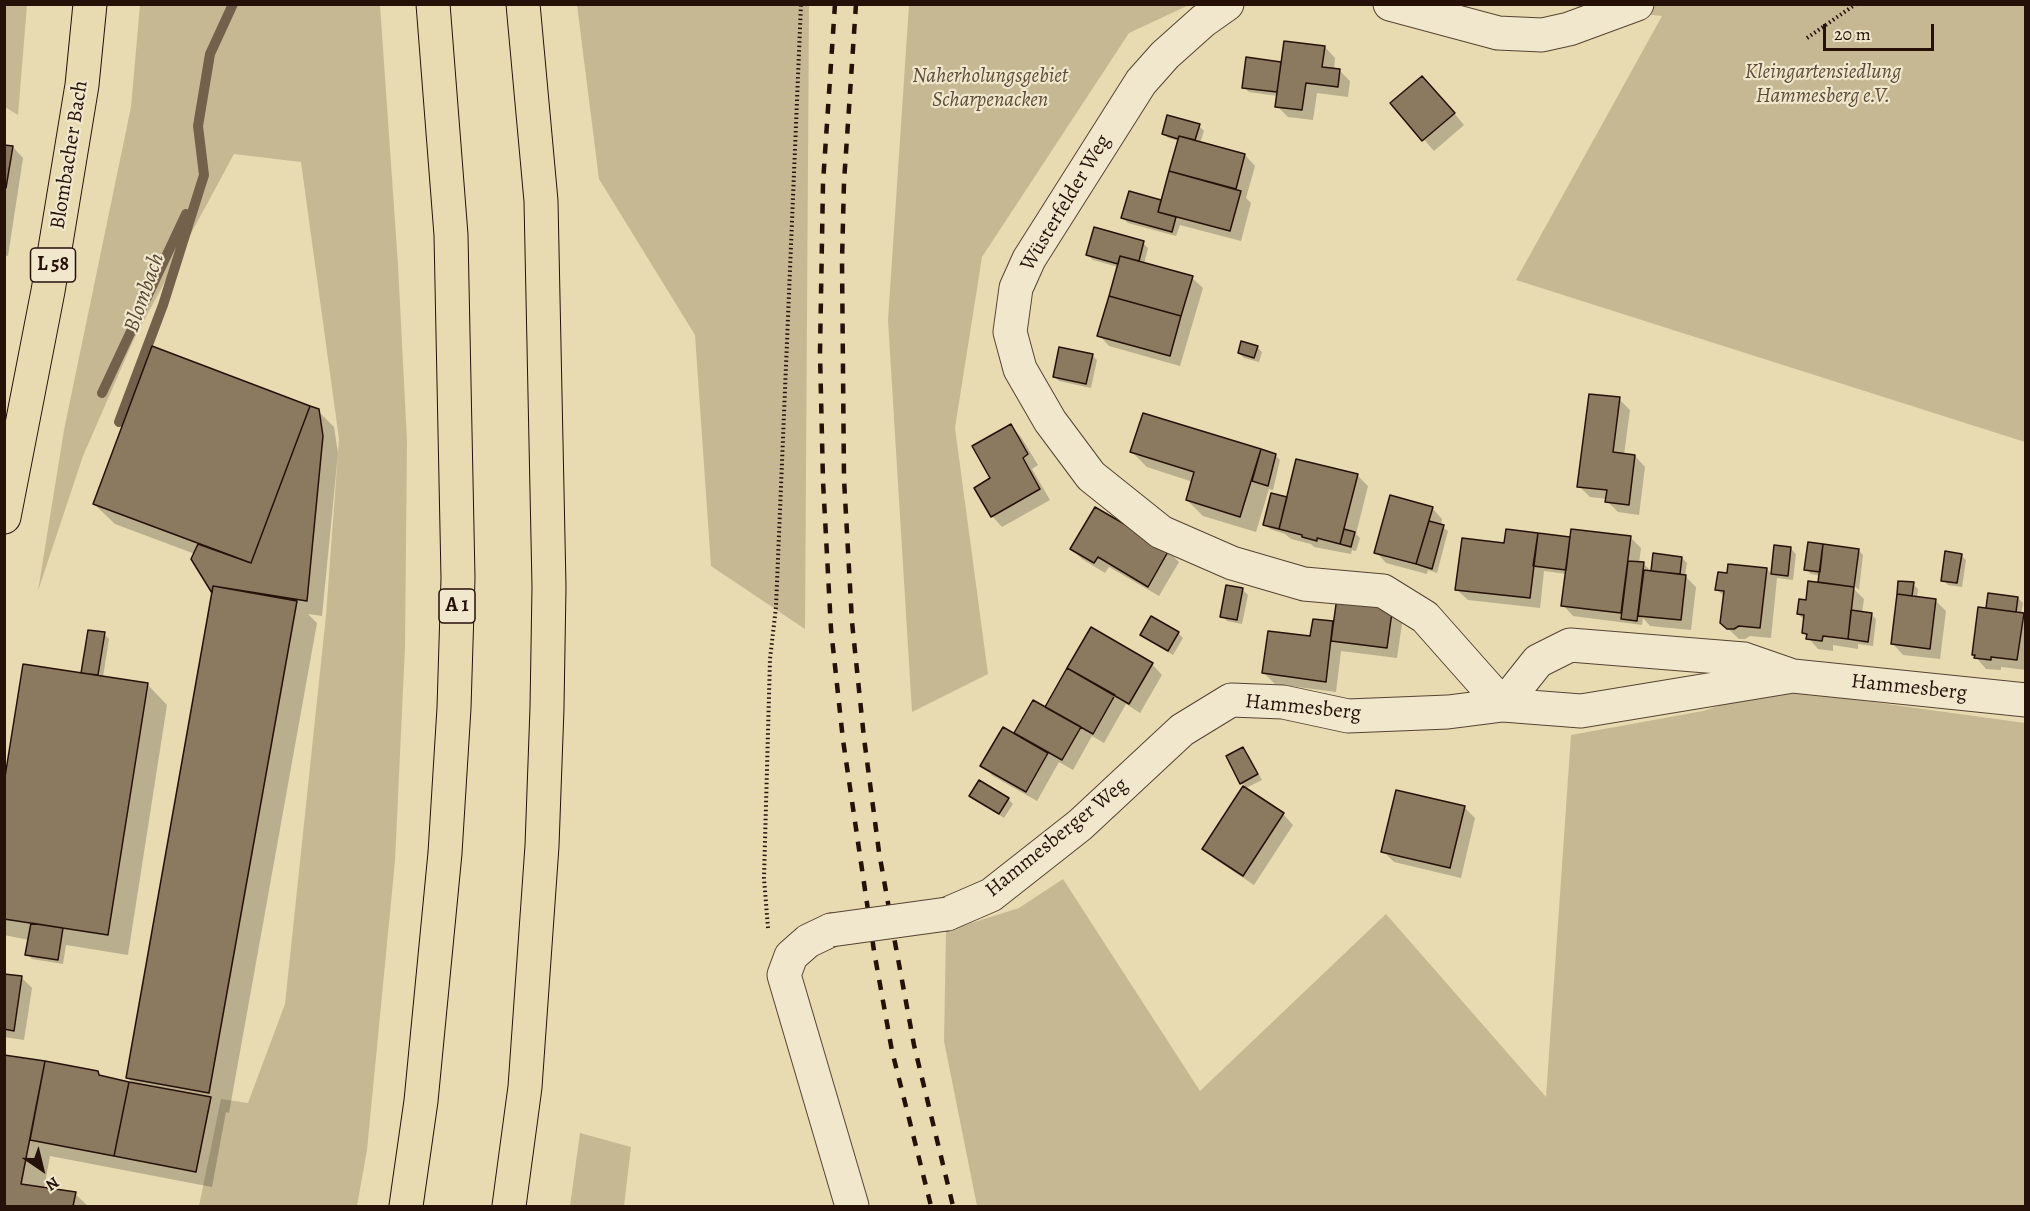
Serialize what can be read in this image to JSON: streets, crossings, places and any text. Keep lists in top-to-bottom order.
{
  "streets": {
    "main road": ["Blombacher Bach", "L 58", "A 1"],
    "street": ["Wüsterfelder Weg", "Hammesberg", "Hammesberger Weg"]
  },
  "crossings": [
    ["Wüsterfelder Weg", "Hammesberg"],
    ["Hammesberg", "Hammesberger Weg"]
  ],
  "water": ["Blombach"],
  "parks": ["Kleingartensiedlung Hammesberg e.V.", "Naherholungsgebiet Scharpenacken"],
  "scale_bar": "20 m",
  "north": "bottom right"
}
